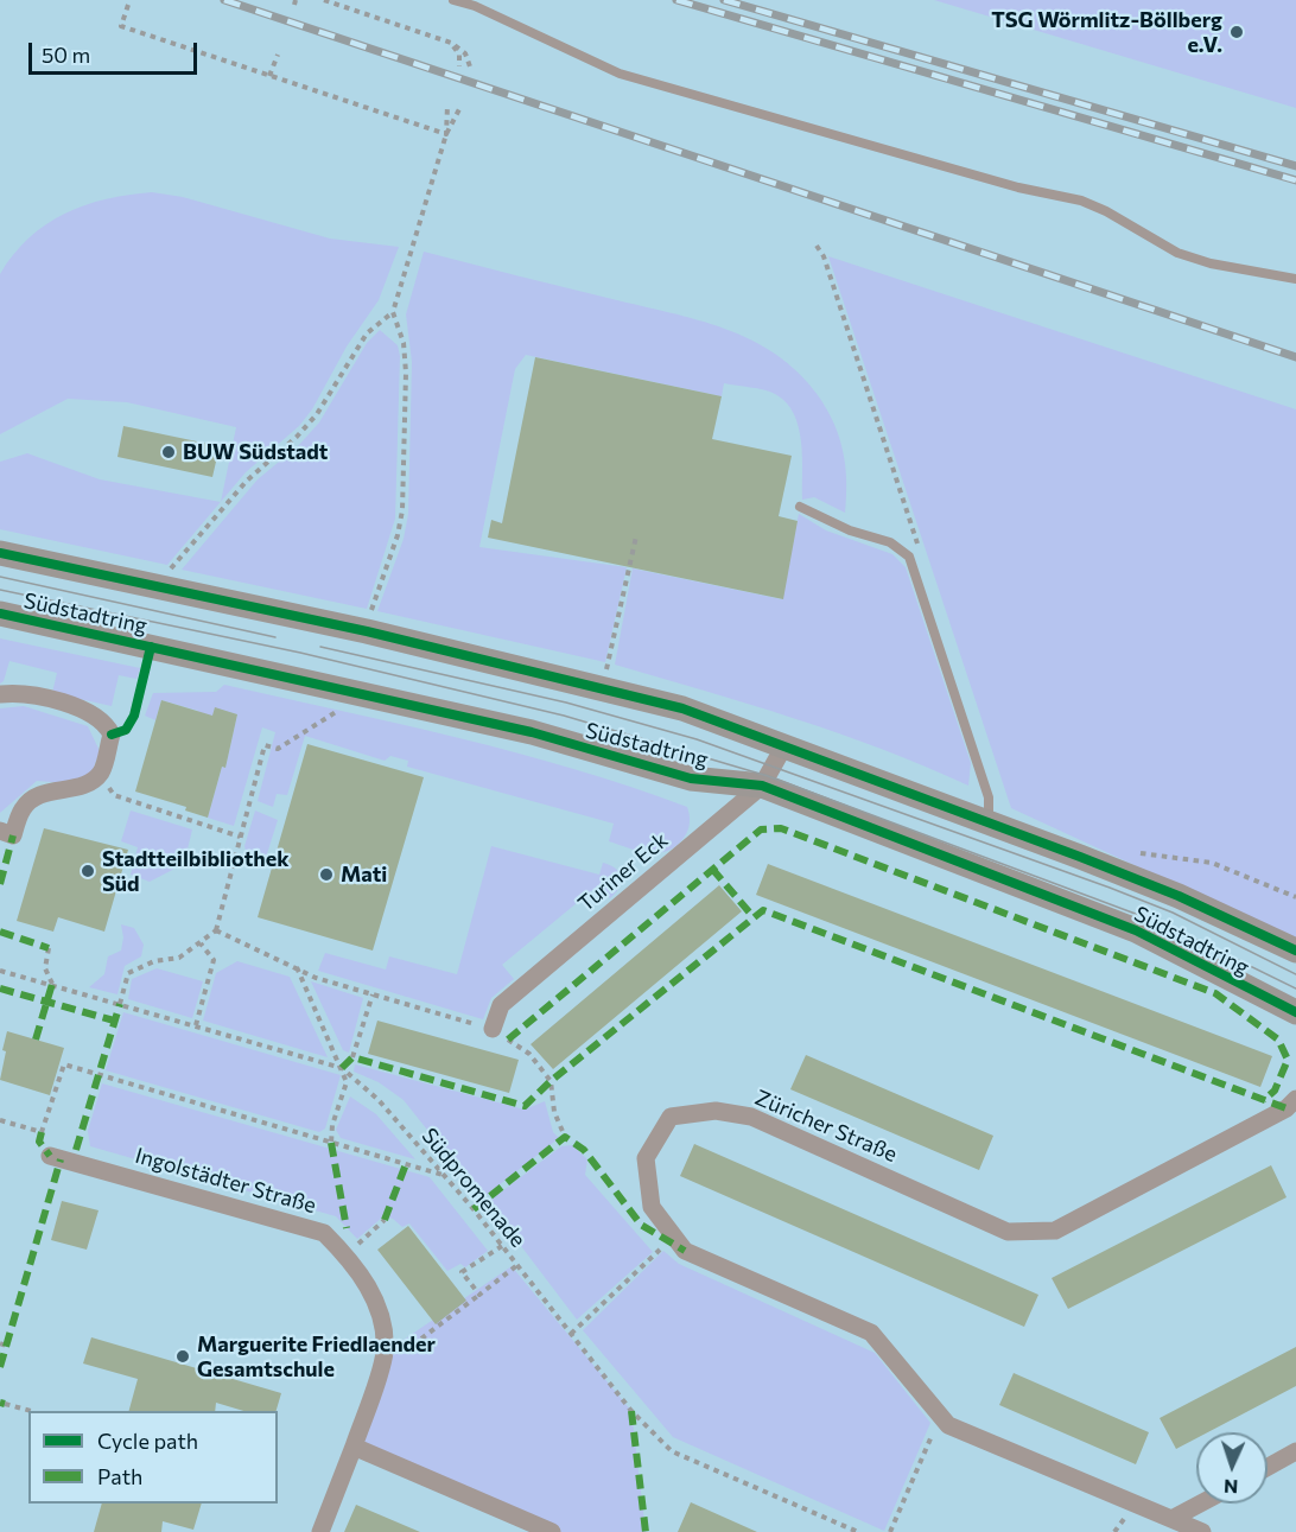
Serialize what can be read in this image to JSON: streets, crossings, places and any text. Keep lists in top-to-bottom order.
{
  "streets": {
    "street": [
      "Südstadtring",
      "Turiner Eck",
      "Züricher Straße",
      "Ingolstädter Straße"
    ],
    "path": ["Südpromenade"]
  },
  "crossings": [
    ["Südstadtring", "Turiner Eck"]
  ],
  "places": [
    "TSG Wörmlitz-Böllberg e.V.",
    "BUW Südstadt",
    "Stadtteilbibliothek Süd",
    "Mati",
    "Marguerite Friedlaender Gesamtschule"
  ],
  "legend": ["Cycle path", "Path"],
  "scale_bar": "50 m",
  "north": "bottom"
}
